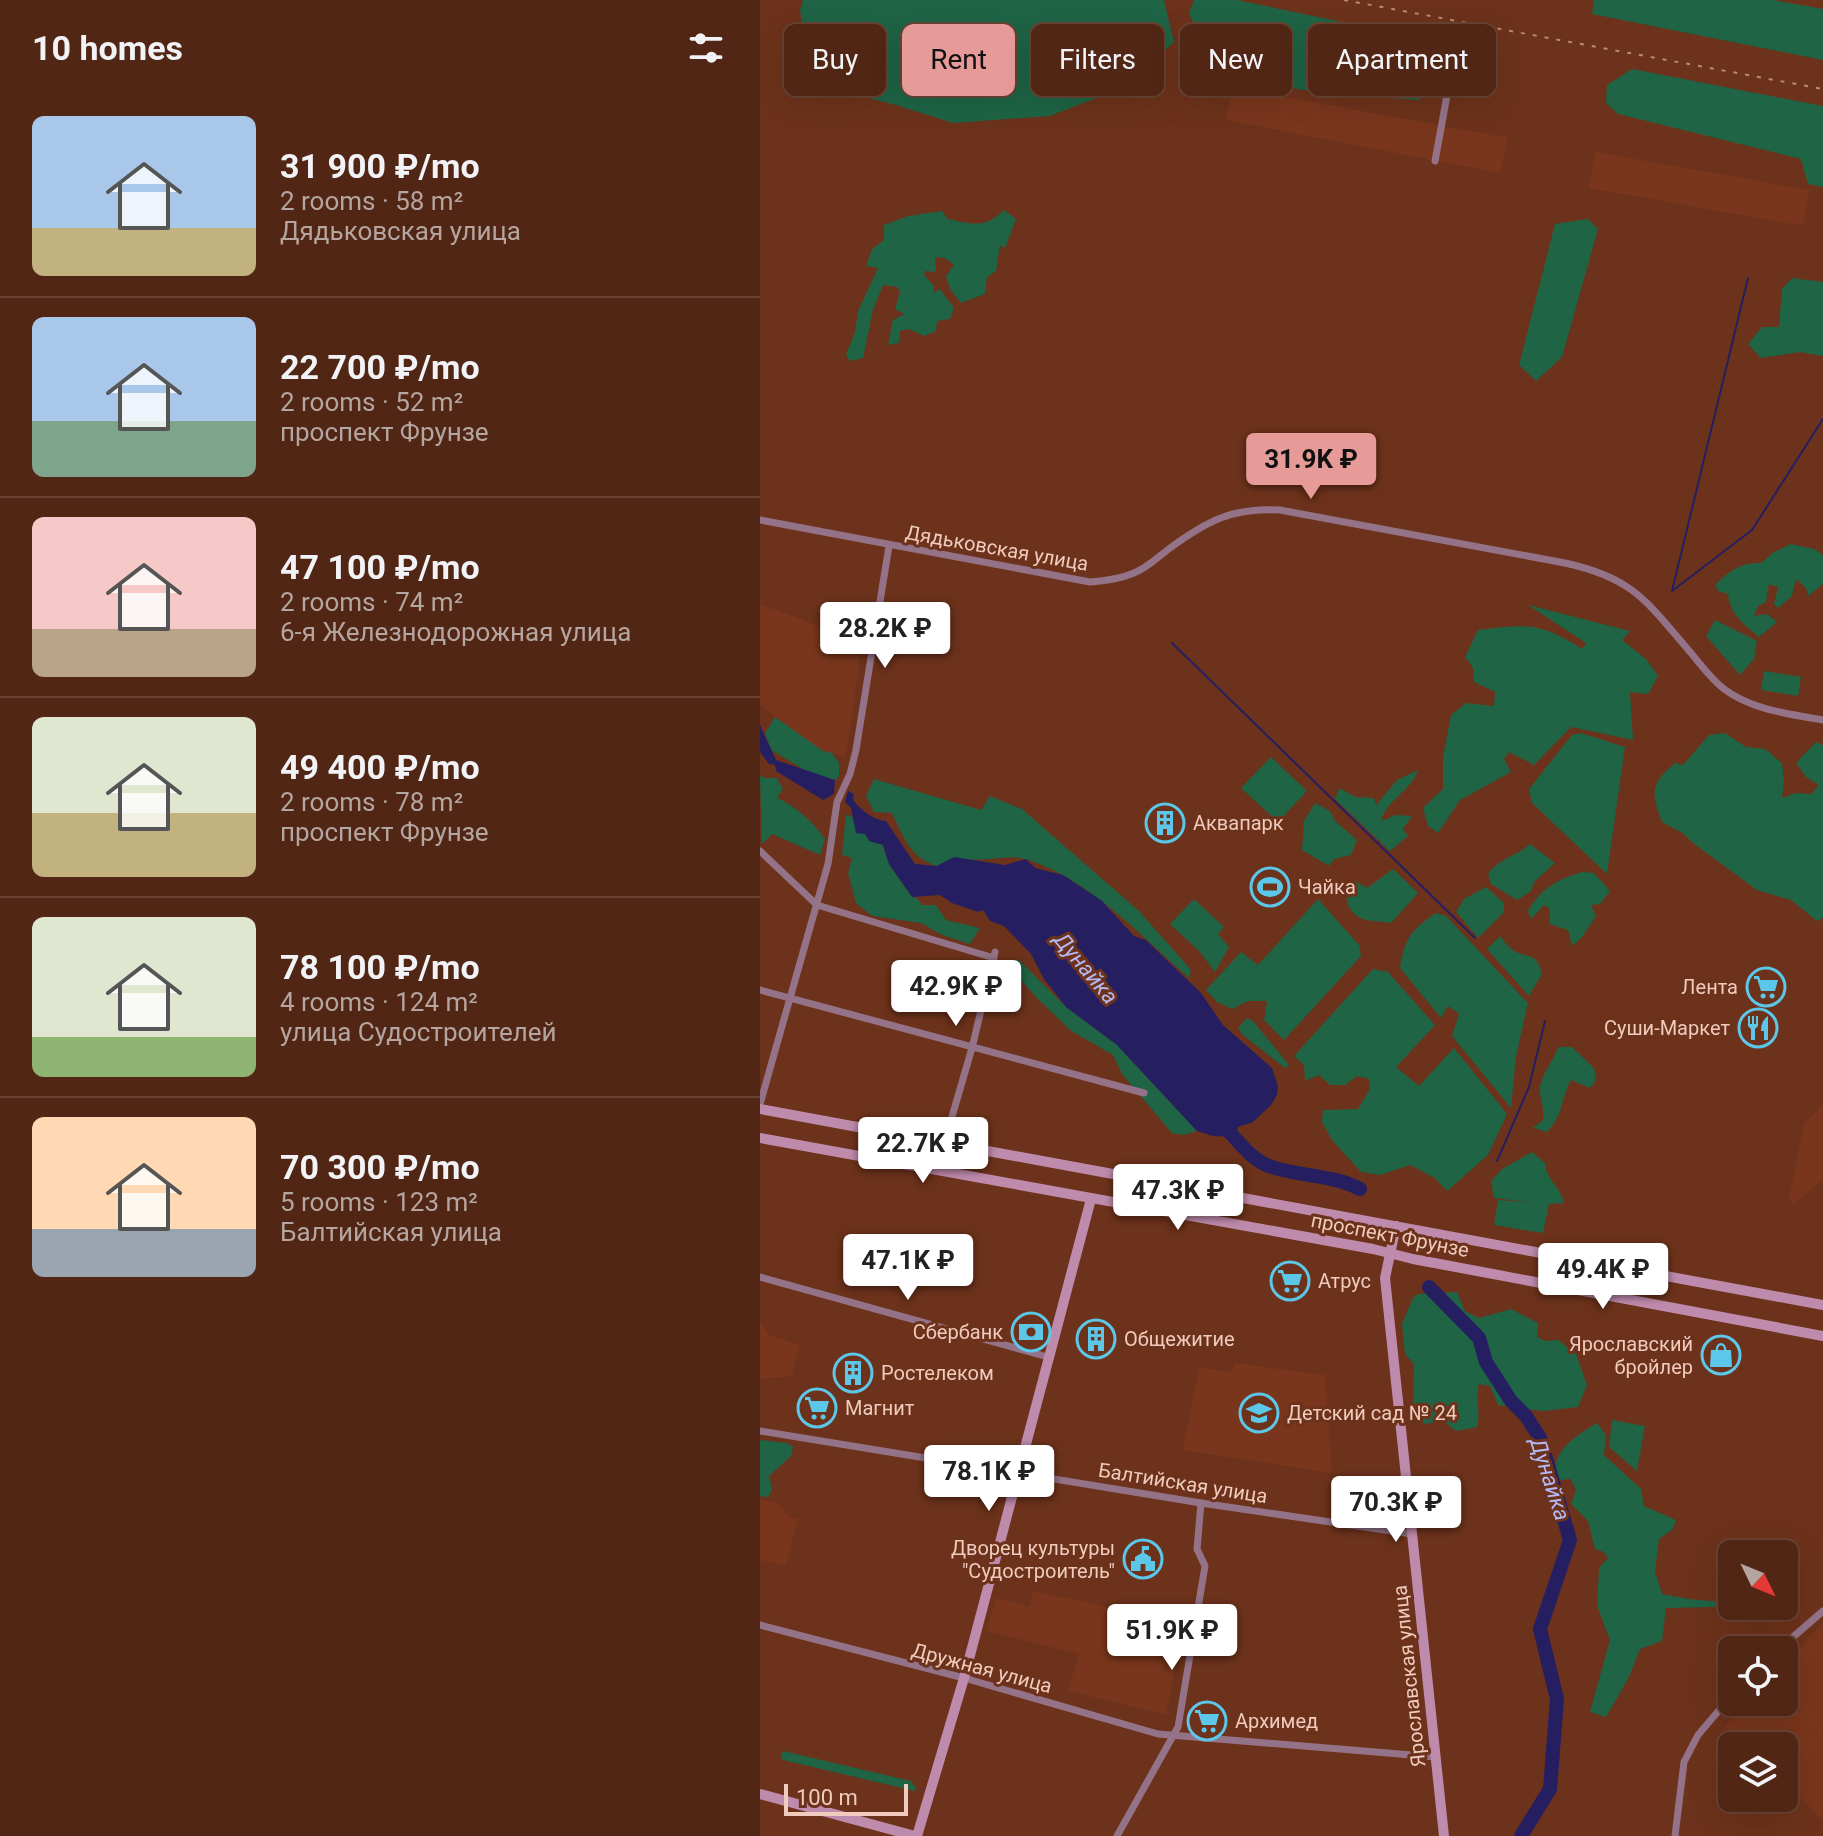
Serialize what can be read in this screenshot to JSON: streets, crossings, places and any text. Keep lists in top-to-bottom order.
{
  "streets": {
    "main road": ["проспект Фрунзе", "Ярославская улица"],
    "street": ["Дядьковская улица", "Балтийская улица", "Дружная улица"]
  },
  "crossings": [
    ["проспект Фрунзе", "Ярославская улица"],
    ["Балтийская улица", "Ярославская улица"],
    ["Дружная улица", "Ярославская улица"]
  ],
  "water": ["Дунайка"],
  "places": {
    "building": ["Аквапарк", "Общежитие", "Ростелеком"],
    "sports": ["Чайка"],
    "supermarket": [
      "Лента",
      "Атрус",
      "Магнит",
      "Архимед"
    ],
    "restaurant": ["Суши-Маркет"],
    "bank": ["Сбербанк"],
    "shop": ["Ярославский бройлер"],
    "school or university": ["Детский сад № 24"],
    "public building": ["Дворец культуры \"Судостроитель\""]
  },
  "scale_bar": "100 m",
  "north": "bottom right",
  "page": {
    "heading": "10 homes",
    "chip": [
      "Buy",
      "Rent",
      "Filters",
      "New",
      "Apartment"
    ],
    "list": [
      {
        "name": "31 900 ₽/mo",
        "note": "2 rooms · 58 m² · Дядьковская улица"
      },
      {
        "name": "22 700 ₽/mo",
        "note": "2 rooms · 52 m² · проспект Фрунзе"
      },
      {
        "name": "47 100 ₽/mo",
        "note": "2 rooms · 74 m² · 6-я Железнодорожная улица"
      },
      {
        "name": "49 400 ₽/mo",
        "note": "2 rooms · 78 m² · проспект Фрунзе"
      },
      {
        "name": "78 100 ₽/mo",
        "note": "4 rooms · 124 m² · улица Судостроителей"
      },
      {
        "name": "70 300 ₽/mo",
        "note": "5 rooms · 123 m² · Балтийская улица"
      }
    ],
    "price": [
      "31.9K ₽",
      "28.2K ₽",
      "42.9K ₽",
      "22.7K ₽",
      "47.3K ₽",
      "47.1K ₽",
      "49.4K ₽",
      "78.1K ₽",
      "70.3K ₽",
      "51.9K ₽"
    ],
    "scale": "100 m"
  }
}
